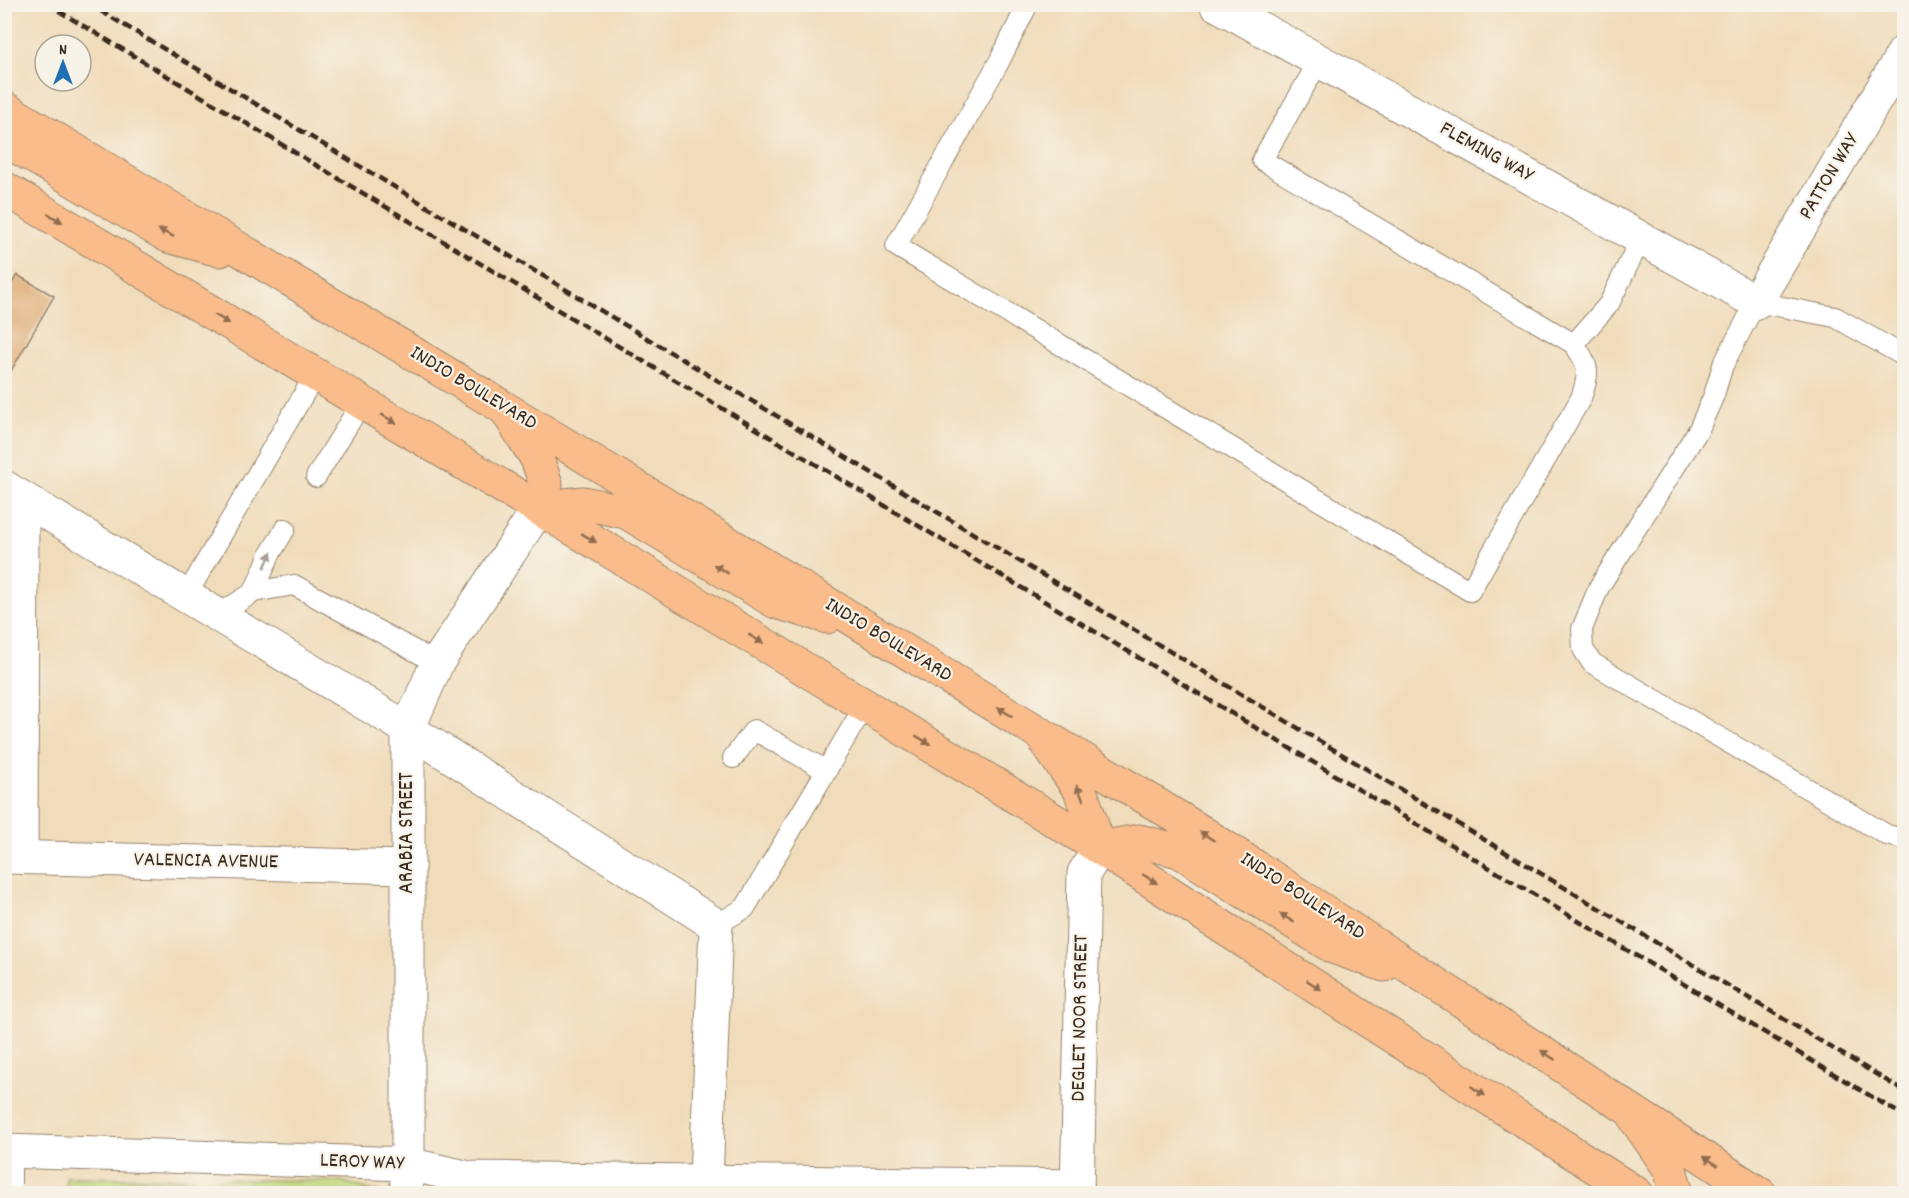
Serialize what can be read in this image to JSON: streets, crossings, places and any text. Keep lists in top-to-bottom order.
{
  "streets": {
    "main road": ["INDIO BOULEVARD"],
    "street": [
      "FLEMING WAY",
      "PATTON WAY",
      "ARABIA STREET",
      "VALENCIA AVENUE",
      "DEGLET NOOR STREET",
      "LEROY WAY"
    ]
  },
  "crossings": [
    ["FLEMING WAY", "PATTON WAY"],
    ["ARABIA STREET", "VALENCIA AVENUE"],
    ["ARABIA STREET", "LEROY WAY"],
    ["DEGLET NOOR STREET", "LEROY WAY"]
  ],
  "north": "top"
}
